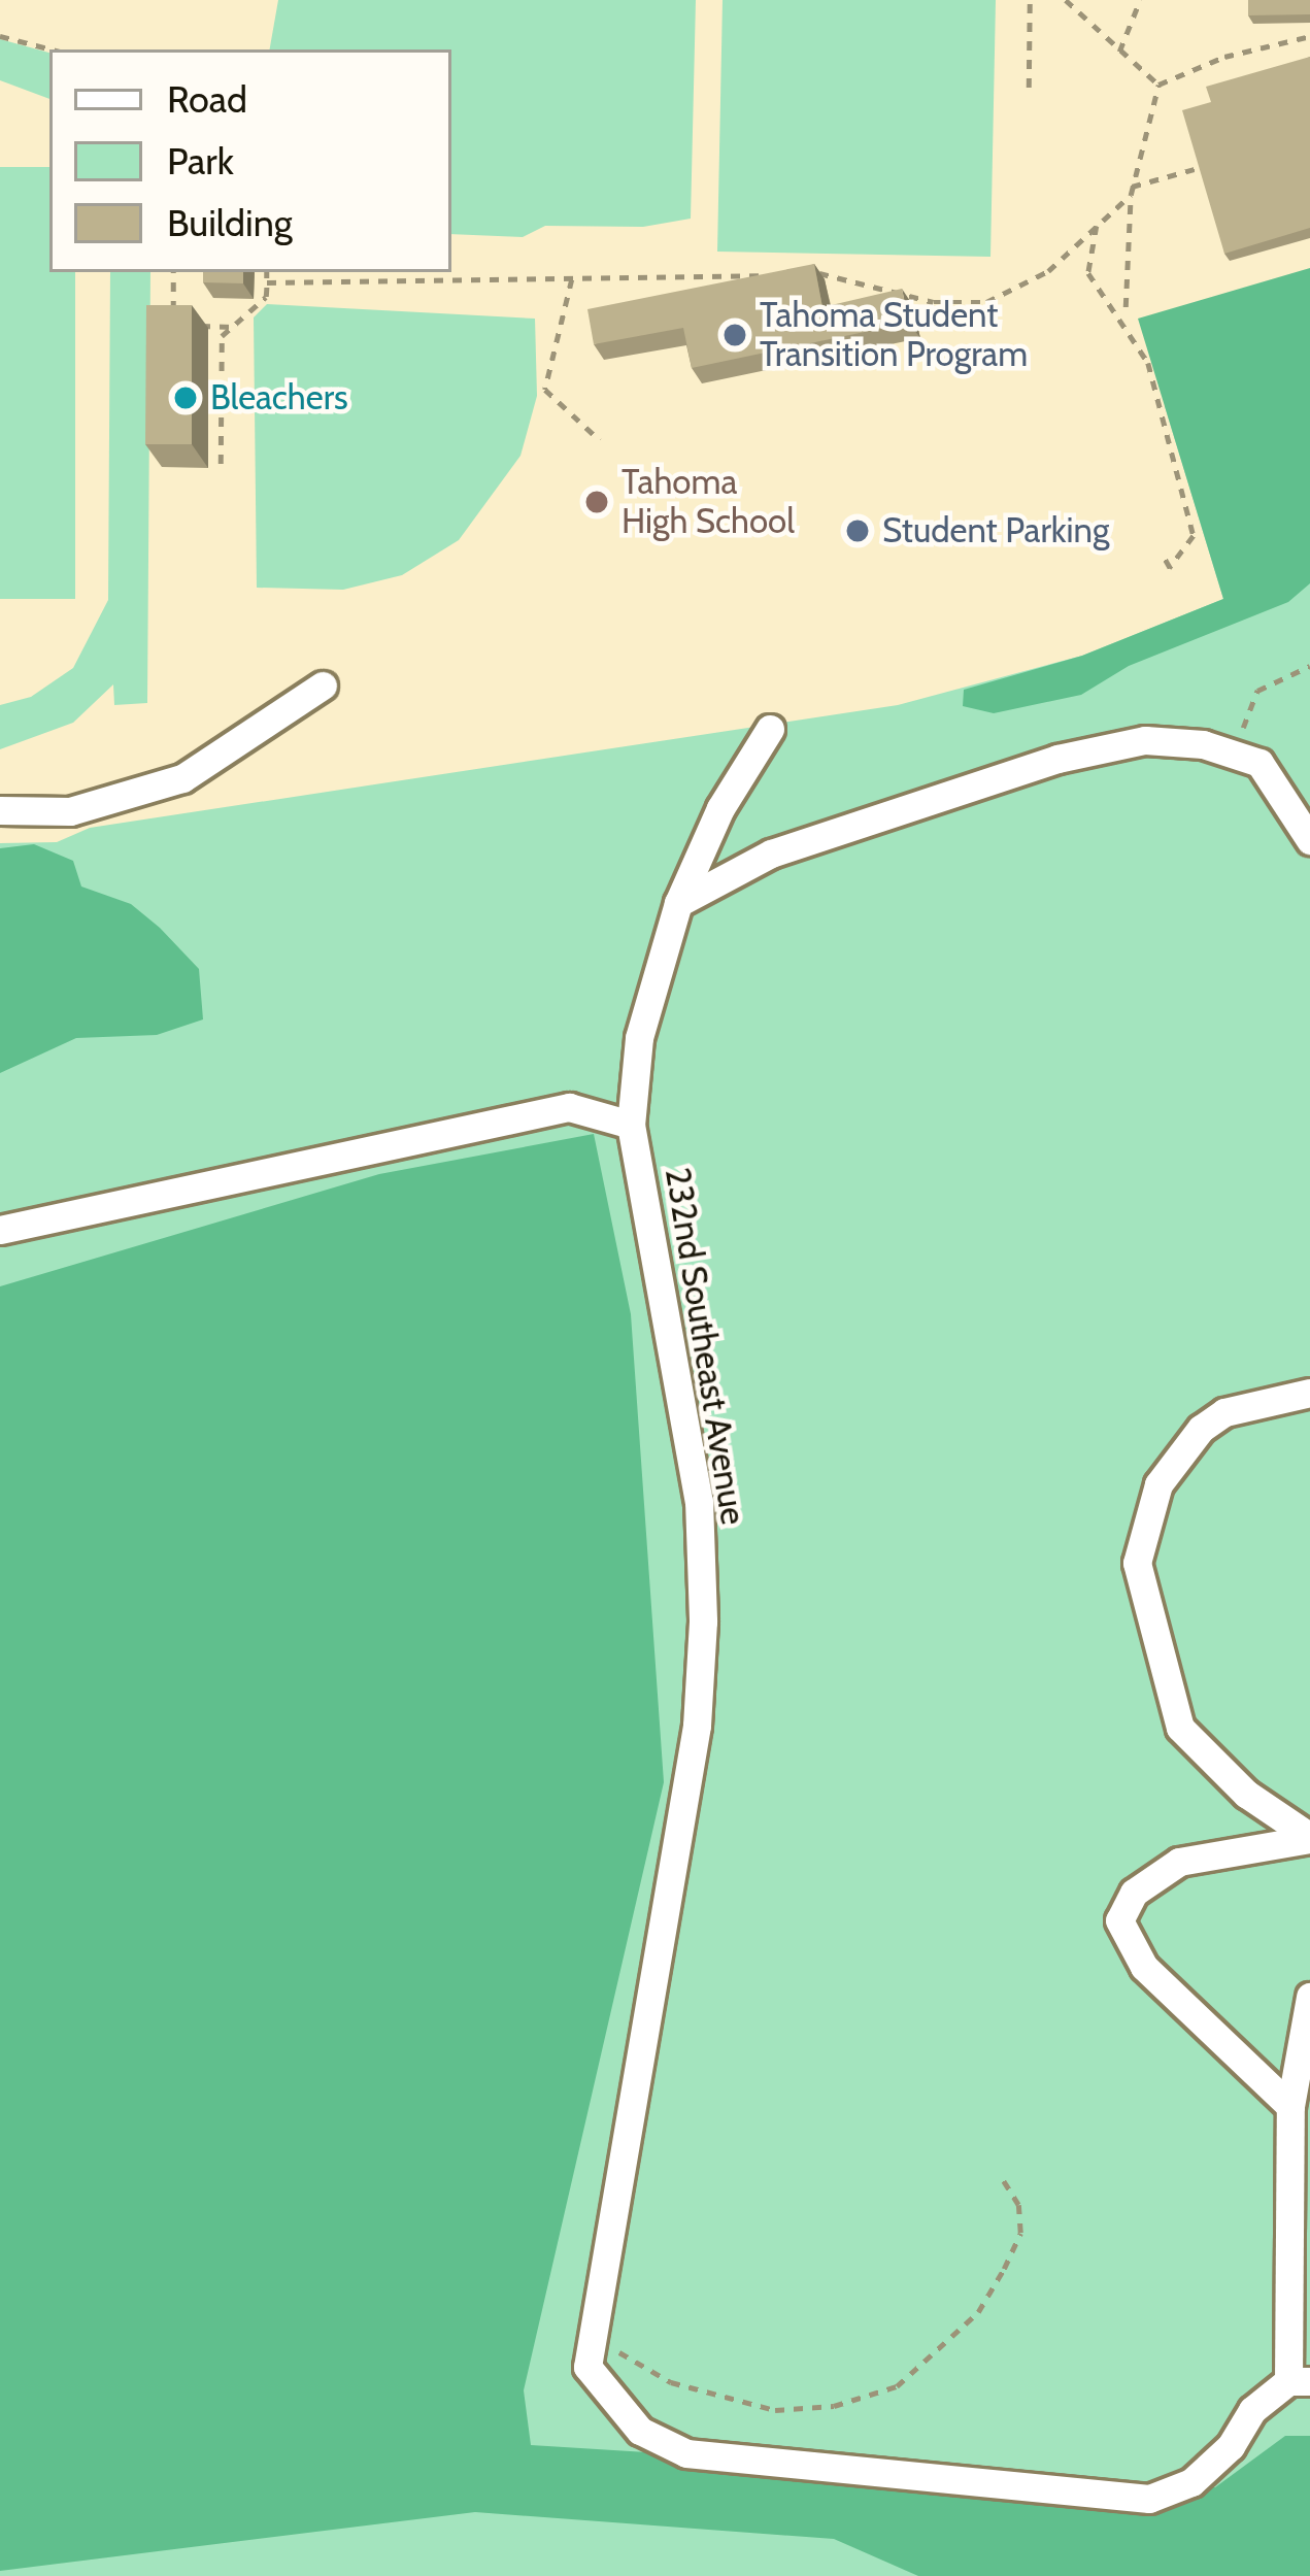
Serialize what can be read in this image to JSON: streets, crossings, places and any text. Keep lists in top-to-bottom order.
{
  "streets": {
    "street": ["232nd Southeast Avenue"]
  },
  "places": [
    "Tahoma Student Transition Program",
    "Bleachers",
    "Tahoma High School",
    "Student Parking"
  ],
  "legend": ["Road", "Park", "Building"]
}
